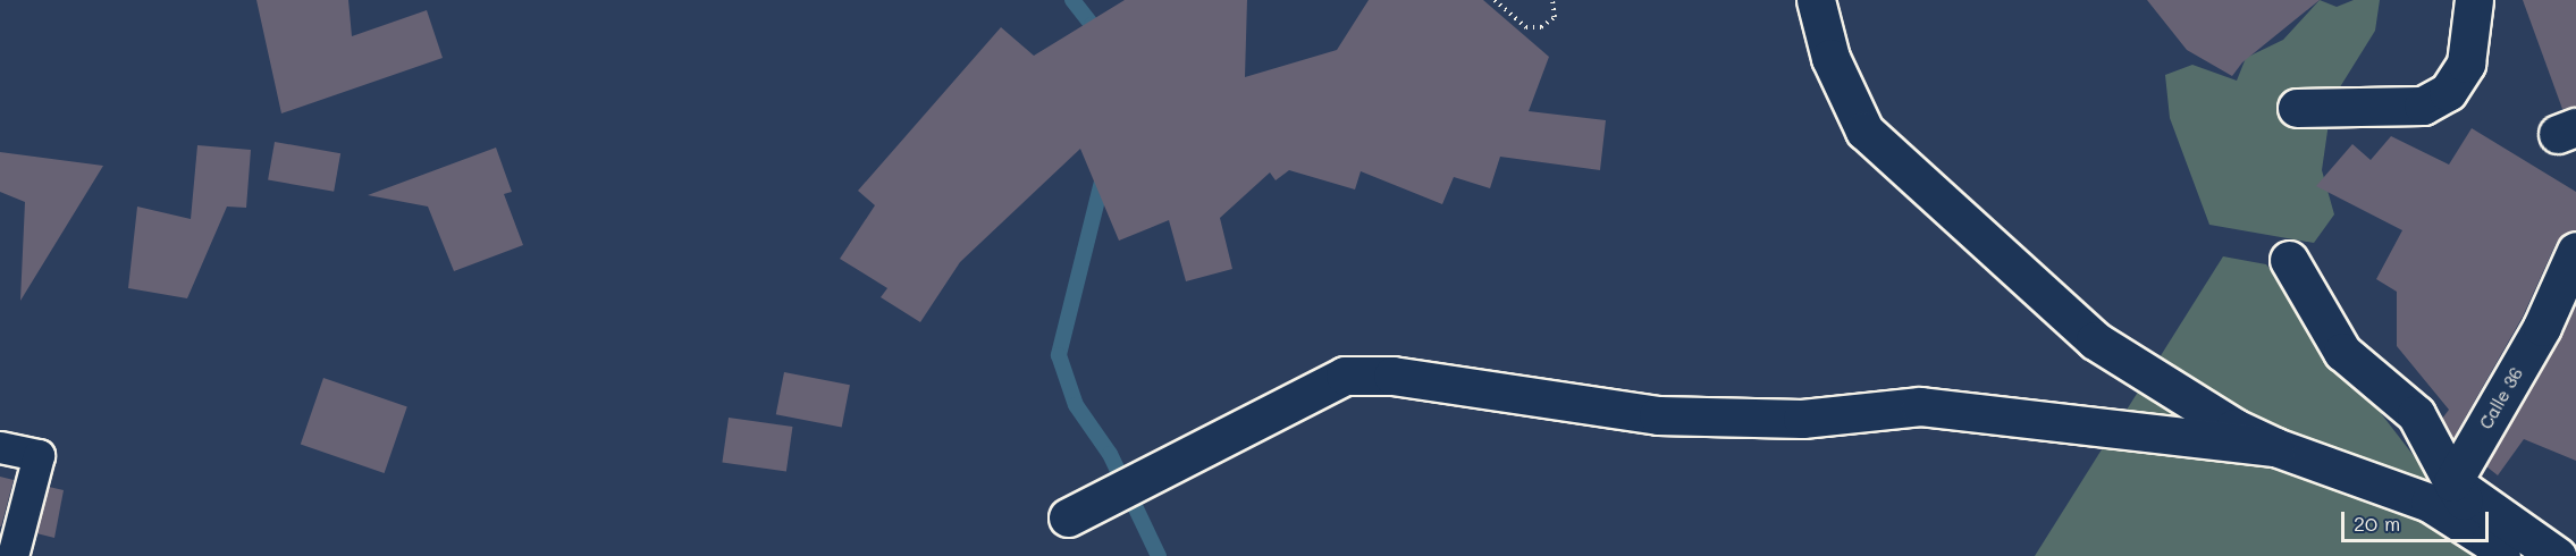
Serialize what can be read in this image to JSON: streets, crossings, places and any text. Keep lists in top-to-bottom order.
{
  "streets": {
    "street": ["Calle 36"]
  },
  "scale_bar": "20 m"
}
